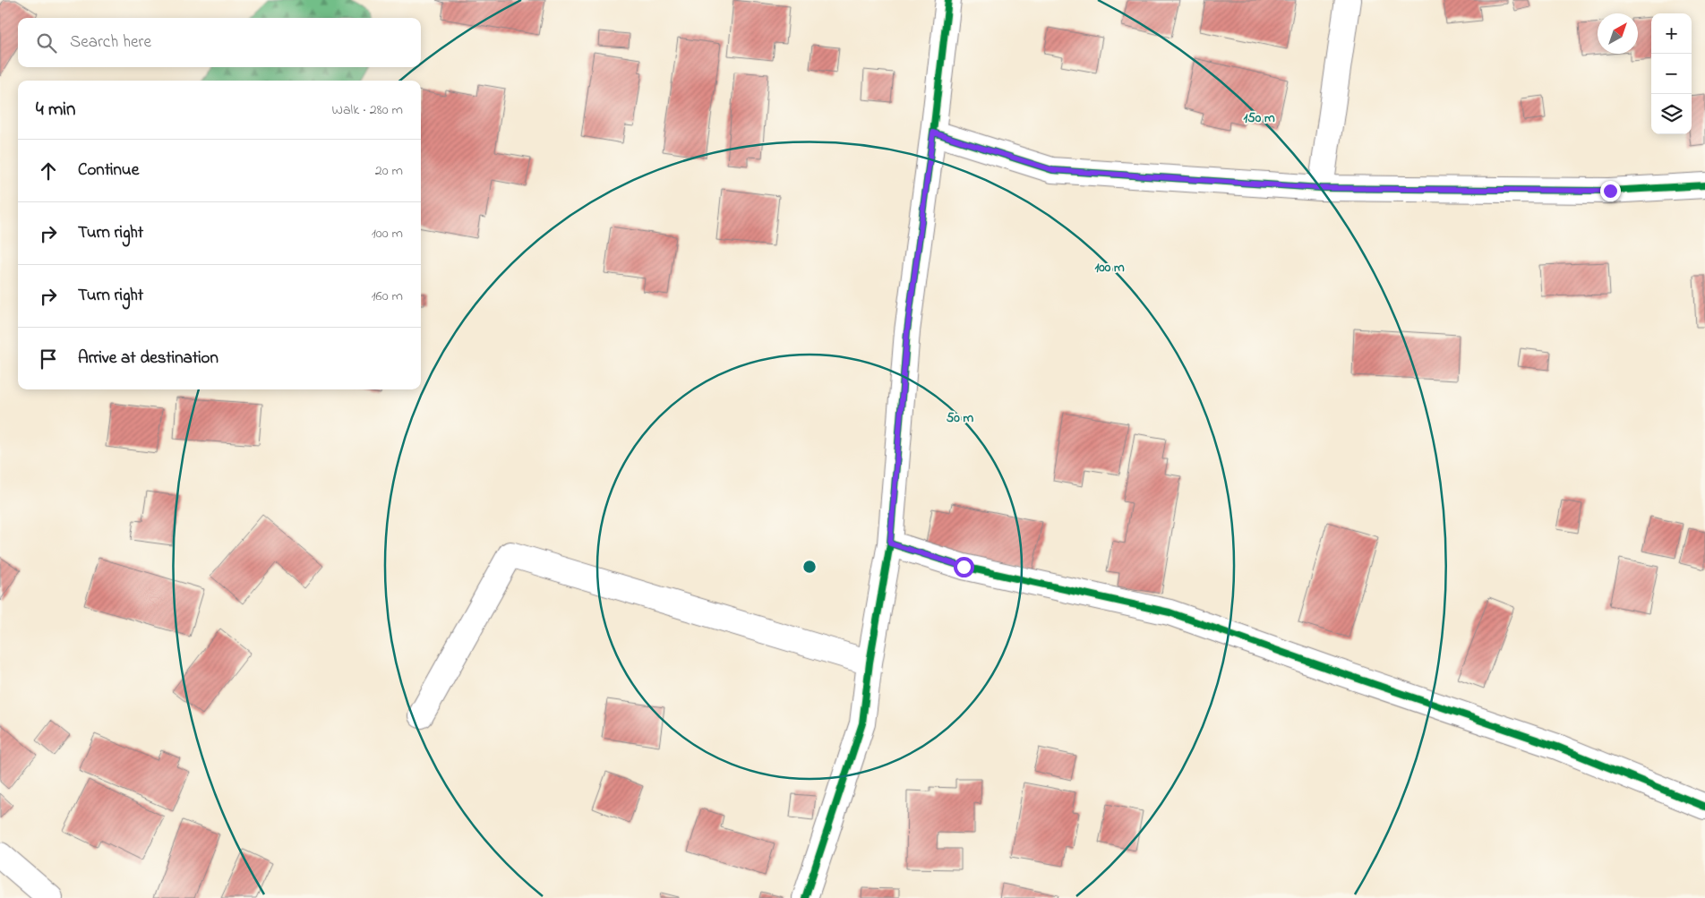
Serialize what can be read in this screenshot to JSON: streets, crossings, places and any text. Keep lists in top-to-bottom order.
{
  "north": "top right",
  "page": {
    "map_buttons": ["+", "−"],
    "search": "Search here",
    "heading": ["4 min", "Walk · 280 m"],
    "list": [
      ["Continue", "20 m"],
      ["Turn right", "100 m"],
      ["Turn right", "160 m"],
      "Arrive at destination"
    ]
  },
  "rings": ["150 m", "100 m", "50 m"]
}
